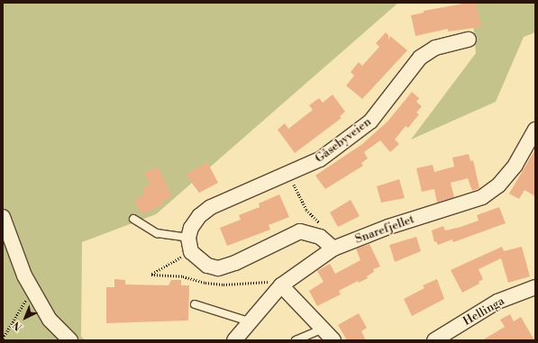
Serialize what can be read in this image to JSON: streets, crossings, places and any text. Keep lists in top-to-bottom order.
{
  "streets": {
    "street": ["Gåsebyveien", "Snarefjellet", "Hellinga"]
  },
  "north": "bottom left"
}
